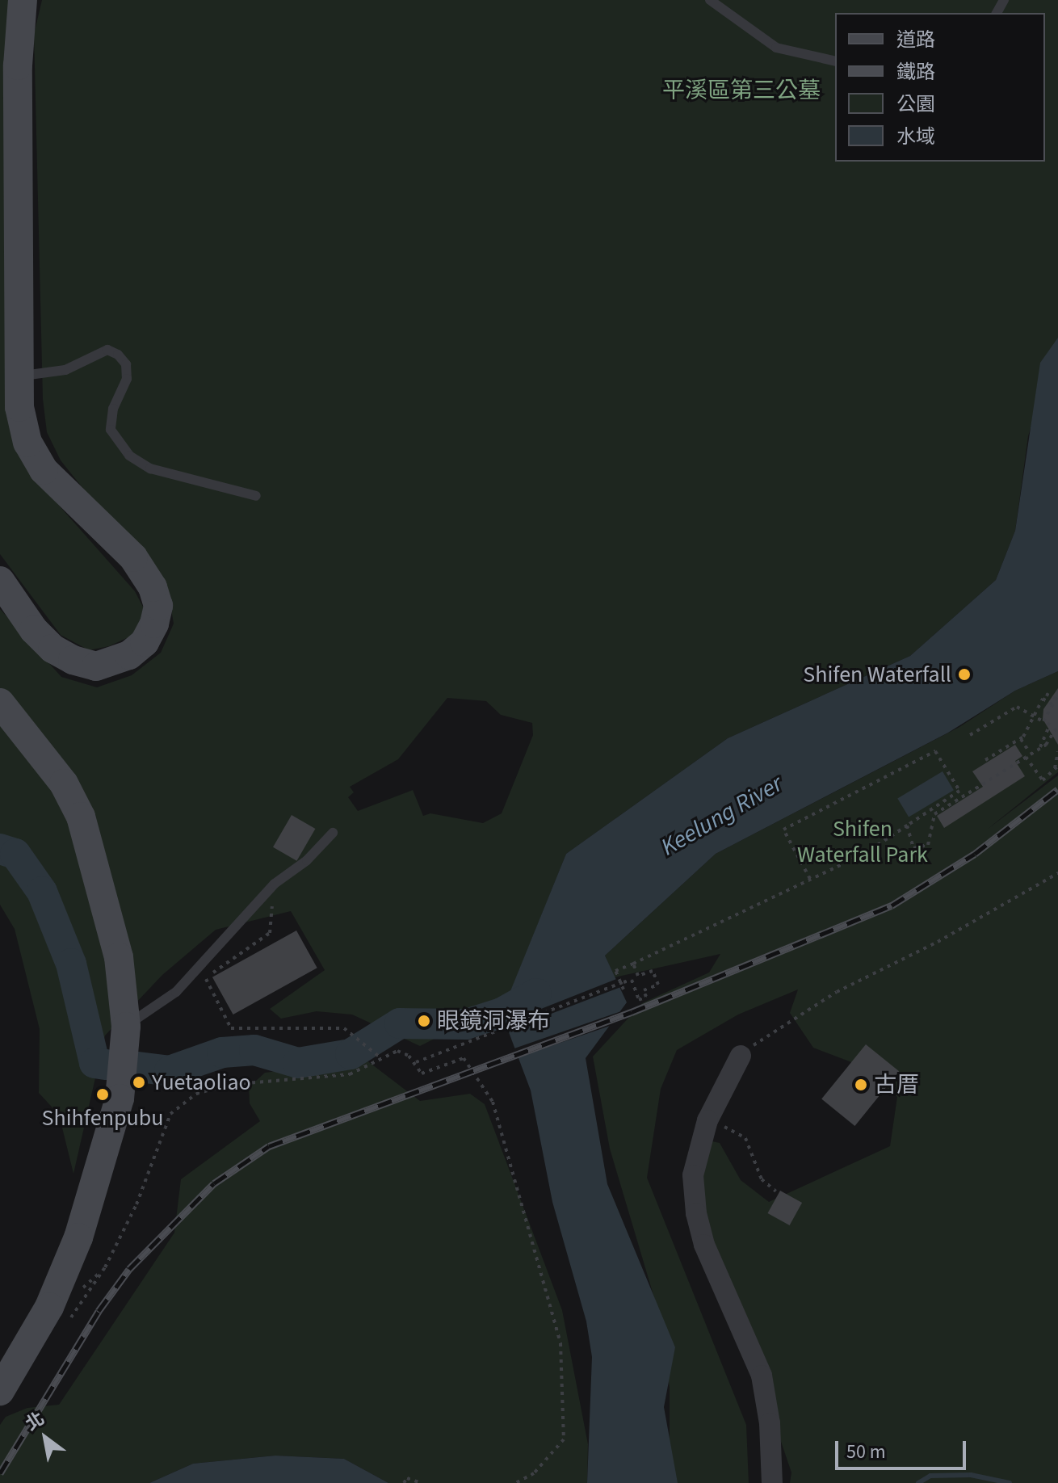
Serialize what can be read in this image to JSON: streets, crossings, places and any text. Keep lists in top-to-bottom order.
{
  "water": ["Keelung River"],
  "parks": ["平溪區第三公墓", "Shifen Waterfall Park"],
  "places": [
    "Shifen Waterfall",
    "眼鏡洞瀑布",
    "Yuetaoliao",
    "古厝",
    "Shihfenpubu"
  ],
  "legend": [
    "道路",
    "鐵路",
    "公園",
    "水域"
  ],
  "scale_bar": "50 m",
  "north": "top left"
}
